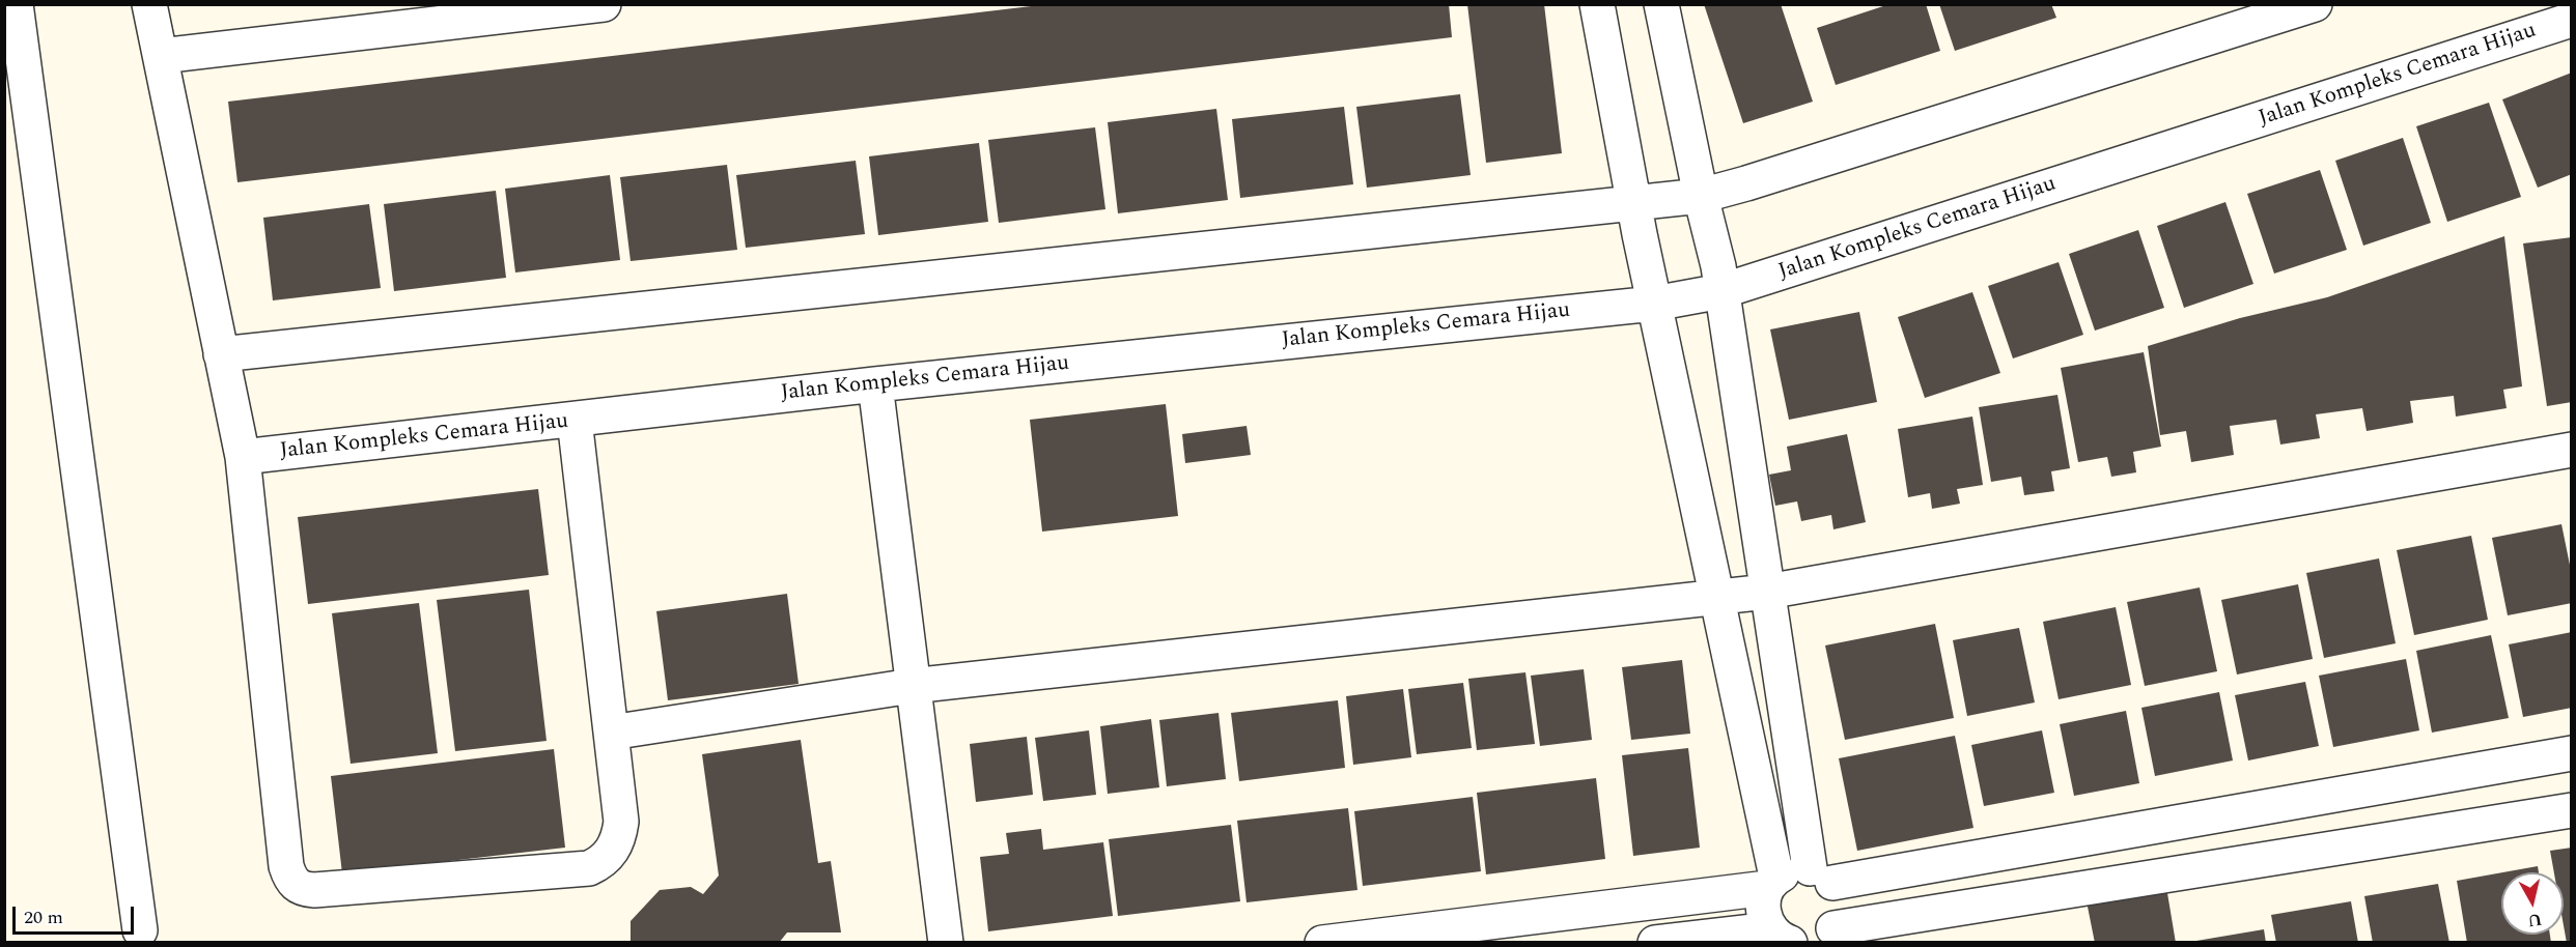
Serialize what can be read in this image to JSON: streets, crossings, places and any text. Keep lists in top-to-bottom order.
{
  "streets": {
    "street": ["Jalan Kompleks Cemara Hijau"]
  },
  "scale_bar": "20 m",
  "north": "bottom"
}
